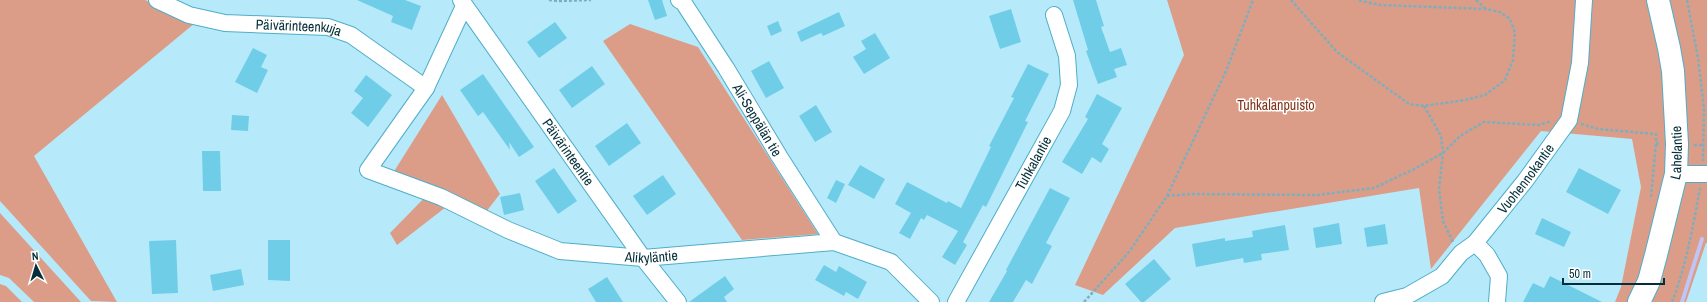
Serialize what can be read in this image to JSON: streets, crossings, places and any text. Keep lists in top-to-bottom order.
{
  "streets": {
    "main road": ["Lahelantie"],
    "street": [
      "Päivärinteenkuja",
      "Ali-Seppälän tie",
      "Päivärinteentie",
      "Tuhkalantie",
      "Vuohennokantie",
      "Alikyläntie"
    ]
  },
  "crossings": [
    ["Päivärinteenkuja", "Alikyläntie"],
    ["Ali-Seppälän tie", "Alikyläntie"],
    ["Päivärinteentie", "Alikyläntie"]
  ],
  "parks": ["Tuhkalanpuisto"],
  "scale_bar": "50 m",
  "north": "top"
}
